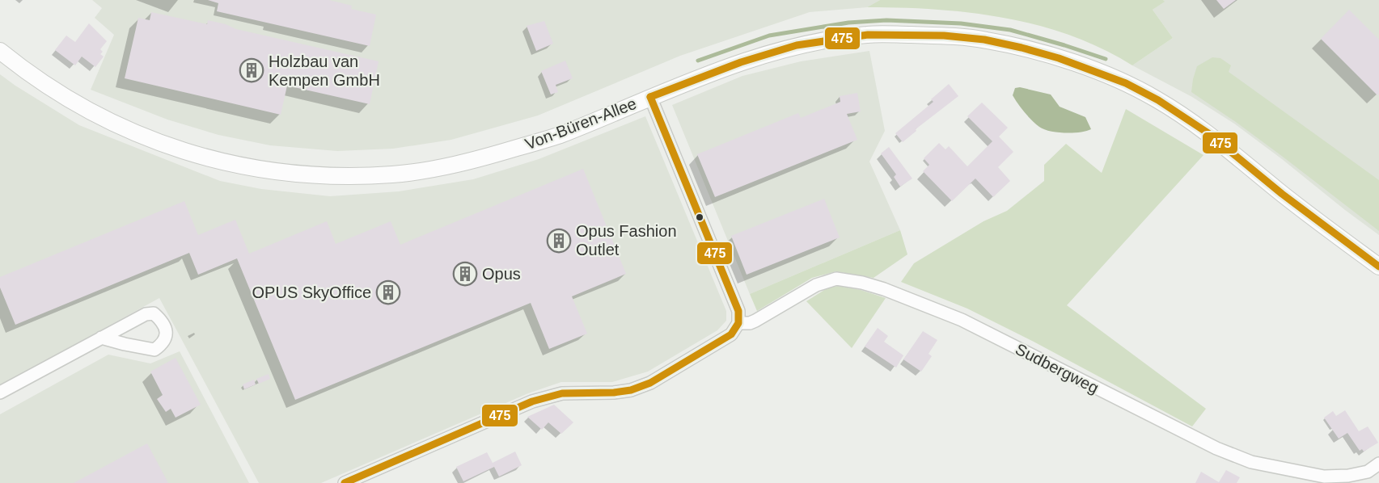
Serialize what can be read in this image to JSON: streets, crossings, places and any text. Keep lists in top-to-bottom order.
{
  "streets": {
    "street": ["Von-Büren-Allee", "Sudbergweg"]
  },
  "places": {
    "building": [
      "Holzbau van Kempen GmbH",
      "Opus Fashion Outlet",
      "Opus",
      "OPUS SkyOffice"
    ]
  },
  "lines": ["transit line 475"]
}
